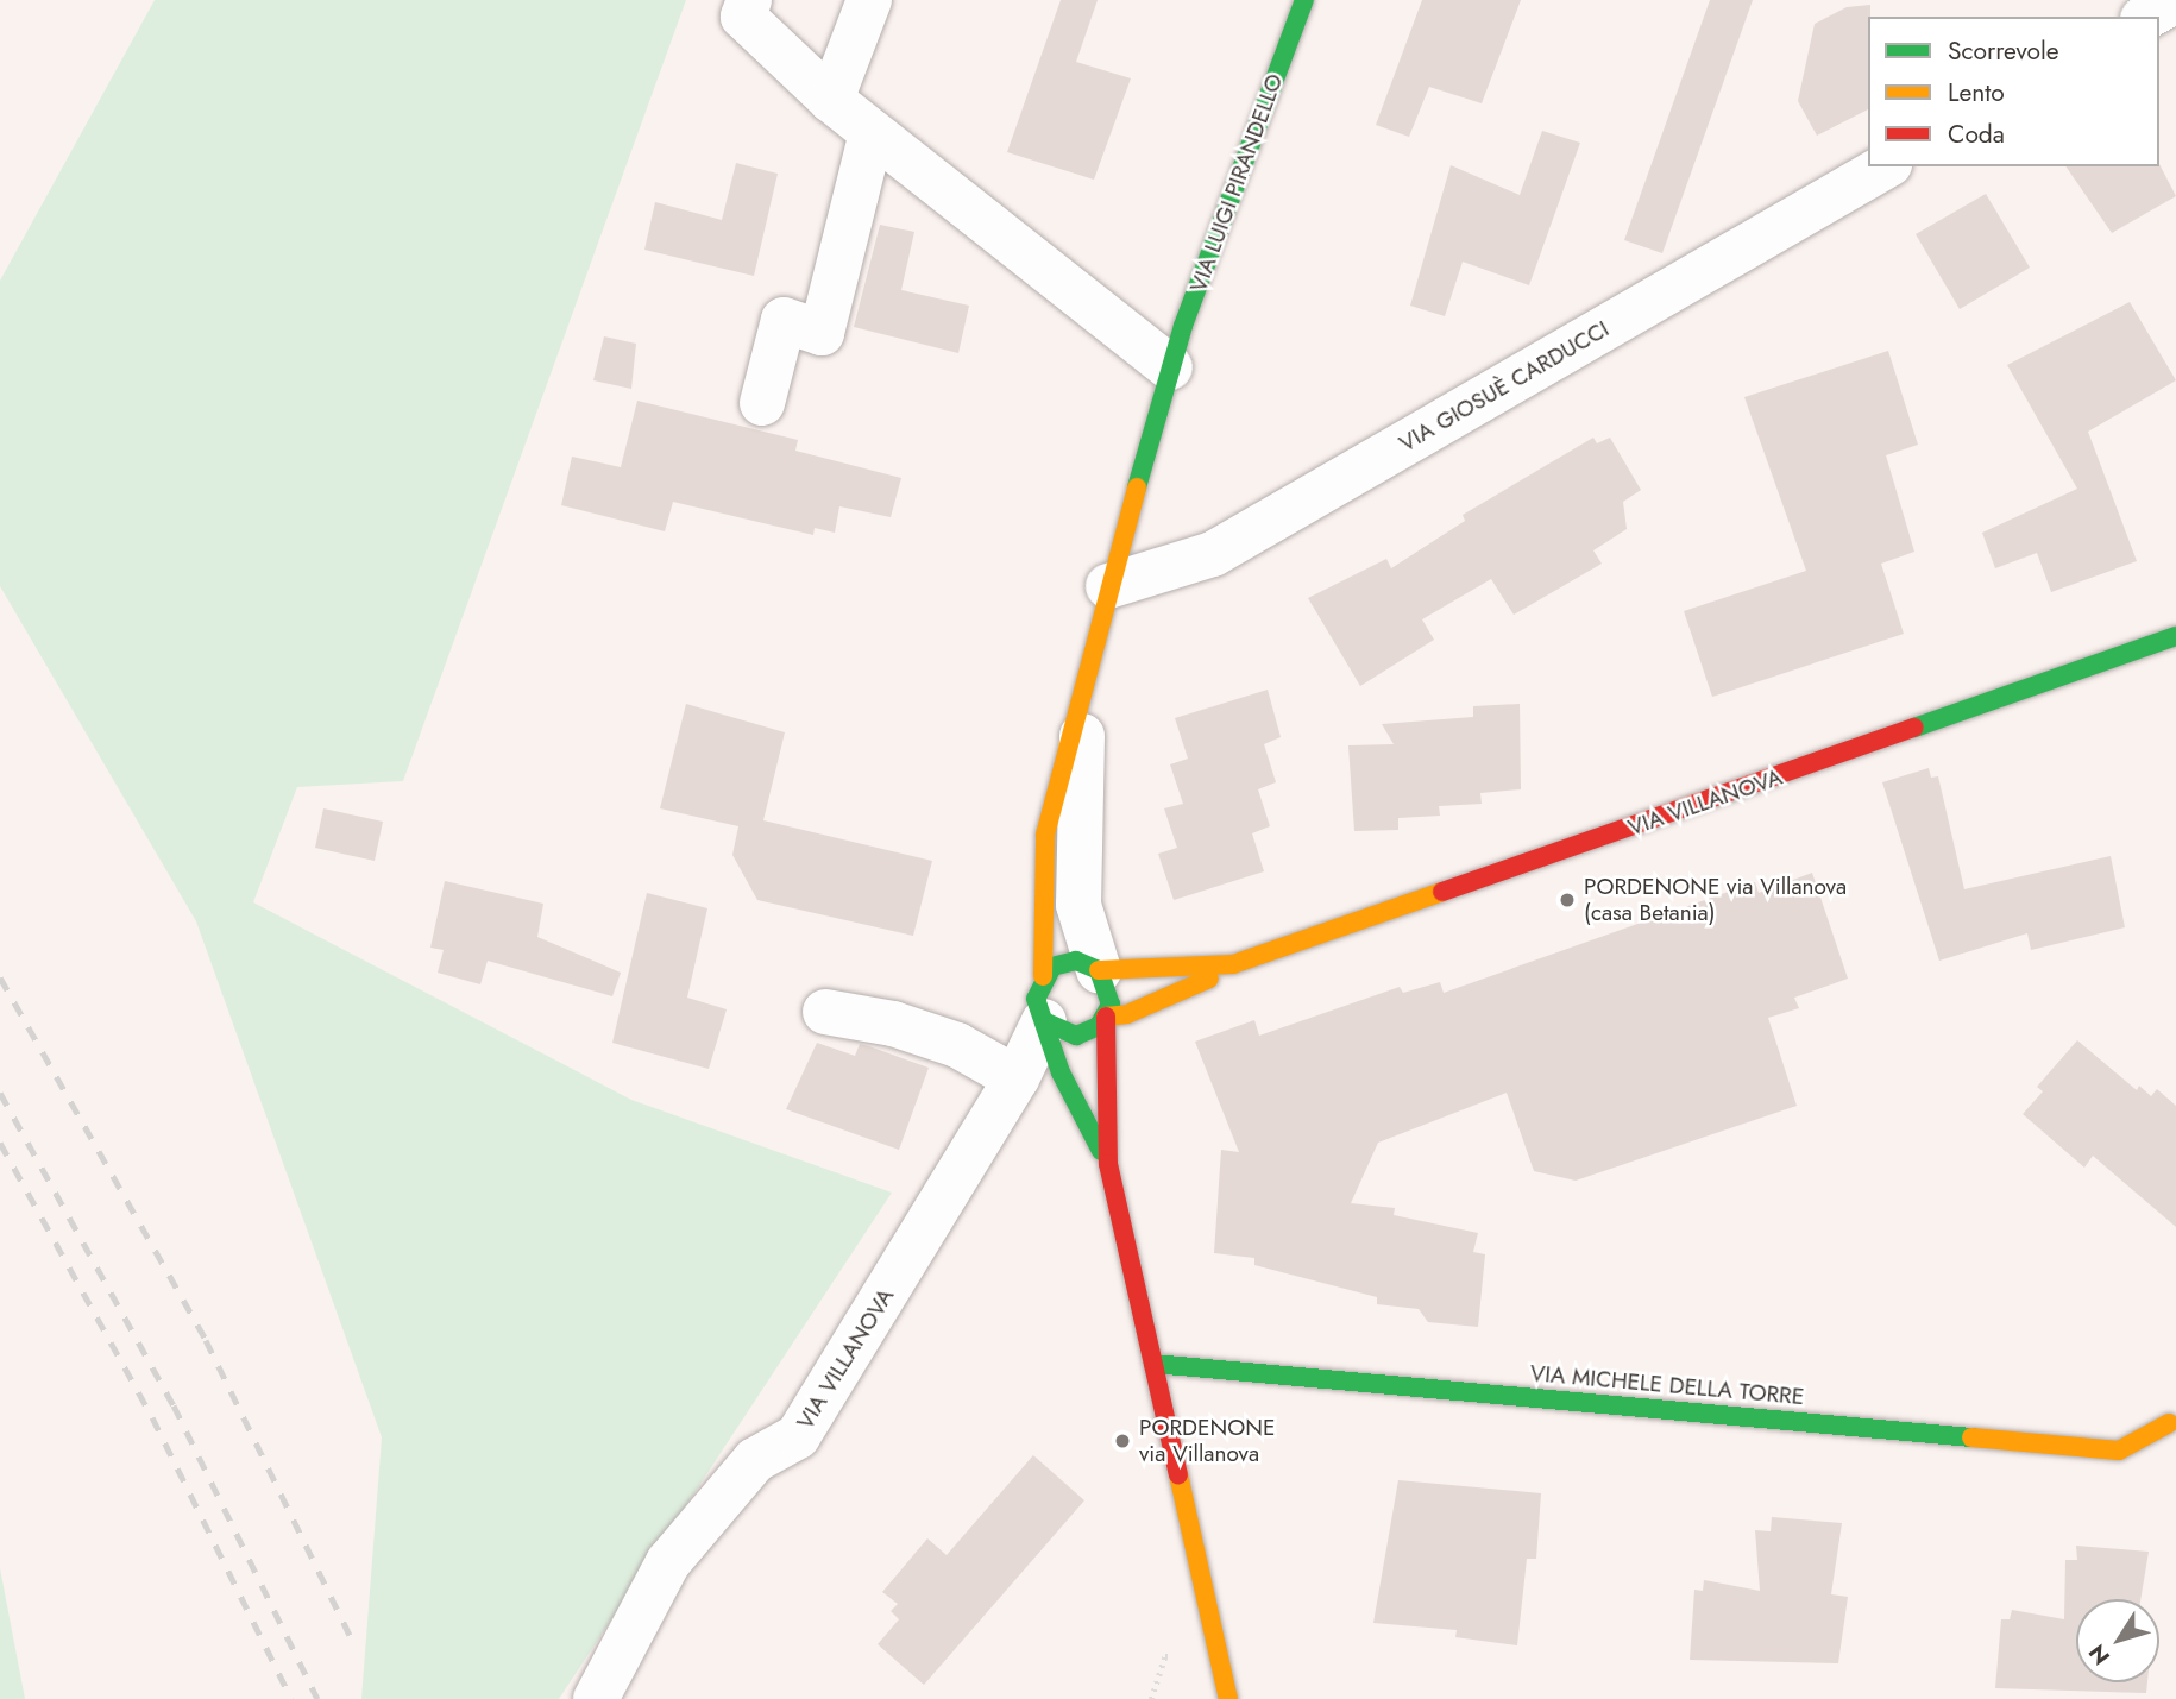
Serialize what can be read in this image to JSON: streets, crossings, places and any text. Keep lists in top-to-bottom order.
{
  "streets": {
    "street": [
      "VIA LUIGI PIRANDELLO",
      "VIA GIOSUÈ CARDUCCI",
      "VIA VILLANOVA",
      "VIA MICHELE DELLA TORRE"
    ]
  },
  "crossings": [
    ["VIA LUIGI PIRANDELLO", "VIA GIOSUÈ CARDUCCI"],
    ["VIA LUIGI PIRANDELLO", "VIA VILLANOVA"],
    ["VIA LUIGI PIRANDELLO", "VIA MICHELE DELLA TORRE"]
  ],
  "places": ["PORDENONE via Villanova (casa Betania)", "PORDENONE via Villanova"],
  "legend": ["Scorrevole", "Lento", "Coda"],
  "north": "bottom left"
}
